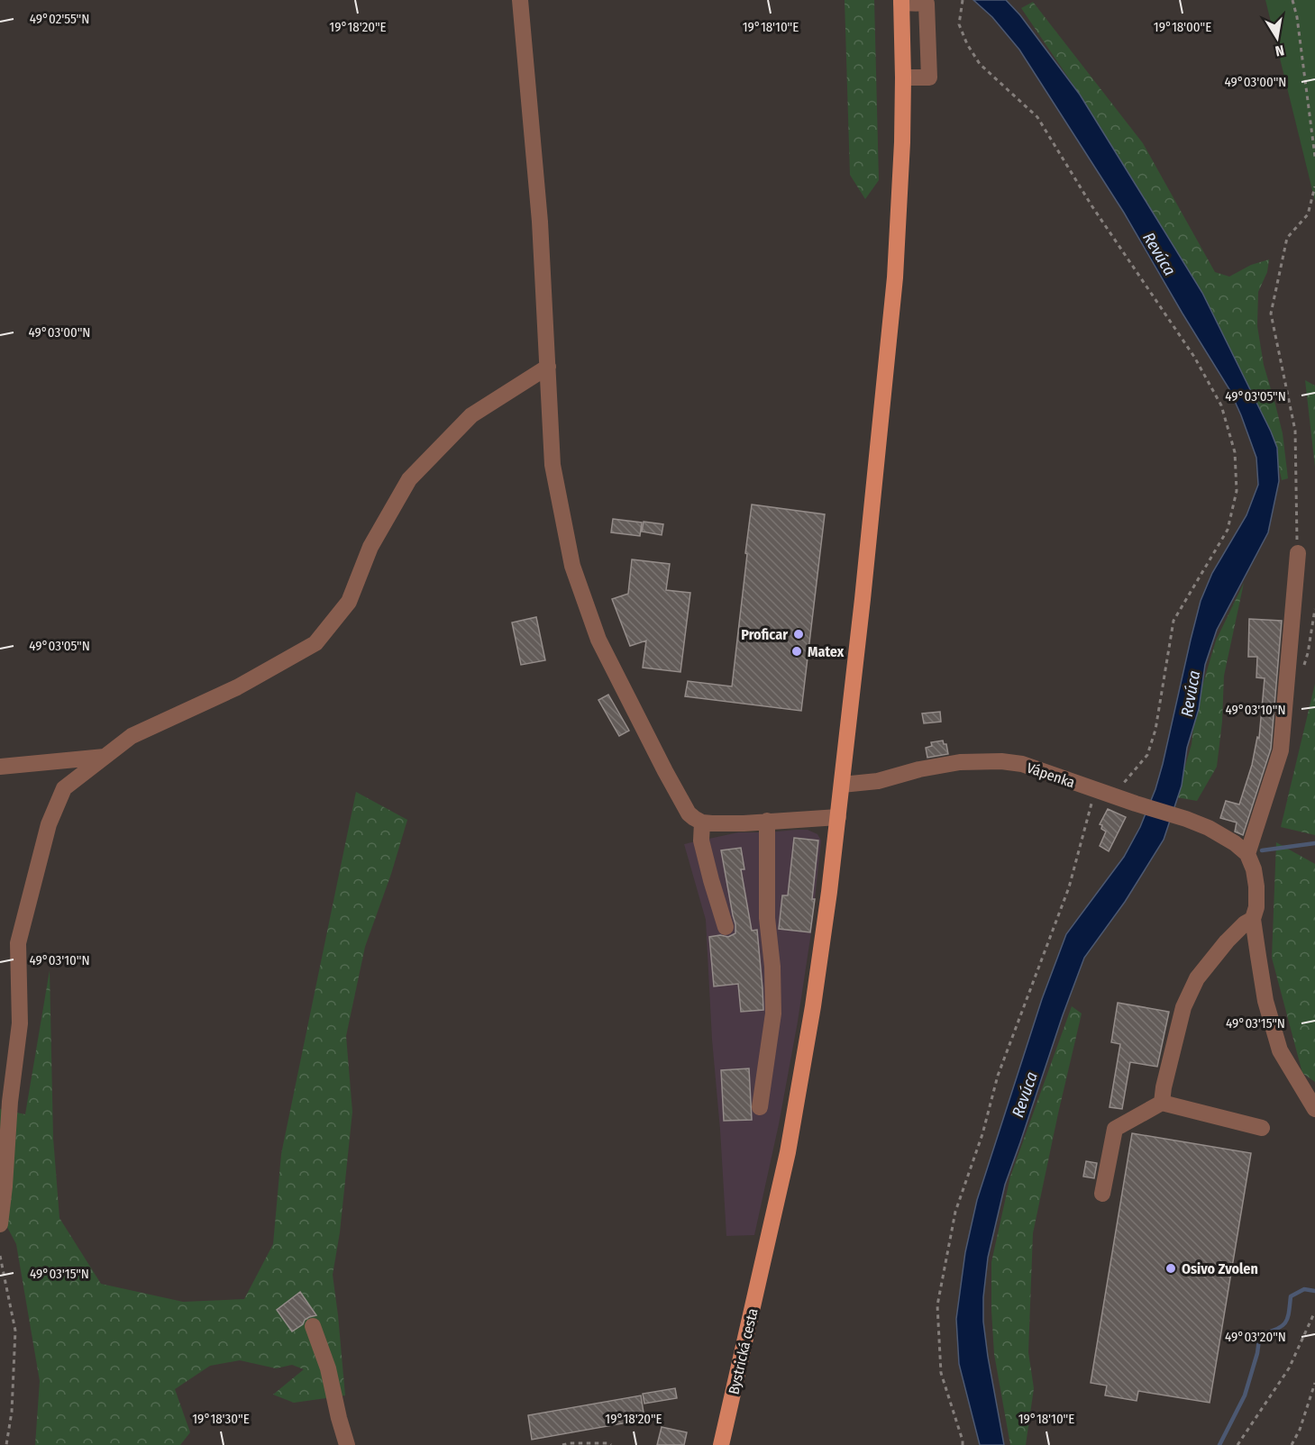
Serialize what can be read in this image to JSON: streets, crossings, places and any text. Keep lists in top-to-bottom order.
{
  "streets": {
    "main road": ["Bystrická cesta"],
    "street": ["Vápenka"]
  },
  "crossings": [
    ["Vápenka", "Bystrická cesta"]
  ],
  "water": ["Revúca"],
  "places": ["Proficar", "Matex", "Osivo Zvolen"],
  "north": "bottom",
  "coordinates": [
    "49°02'55\"N",
    "19°18'00\"E",
    "19°18'20\"E",
    "19°18'10\"E",
    "49°03'00\"N",
    "49°03'05\"N",
    "49°03'10\"N",
    "49°03'15\"N",
    "49°03'20\"N",
    "19°18'30\"E"
  ]
}
